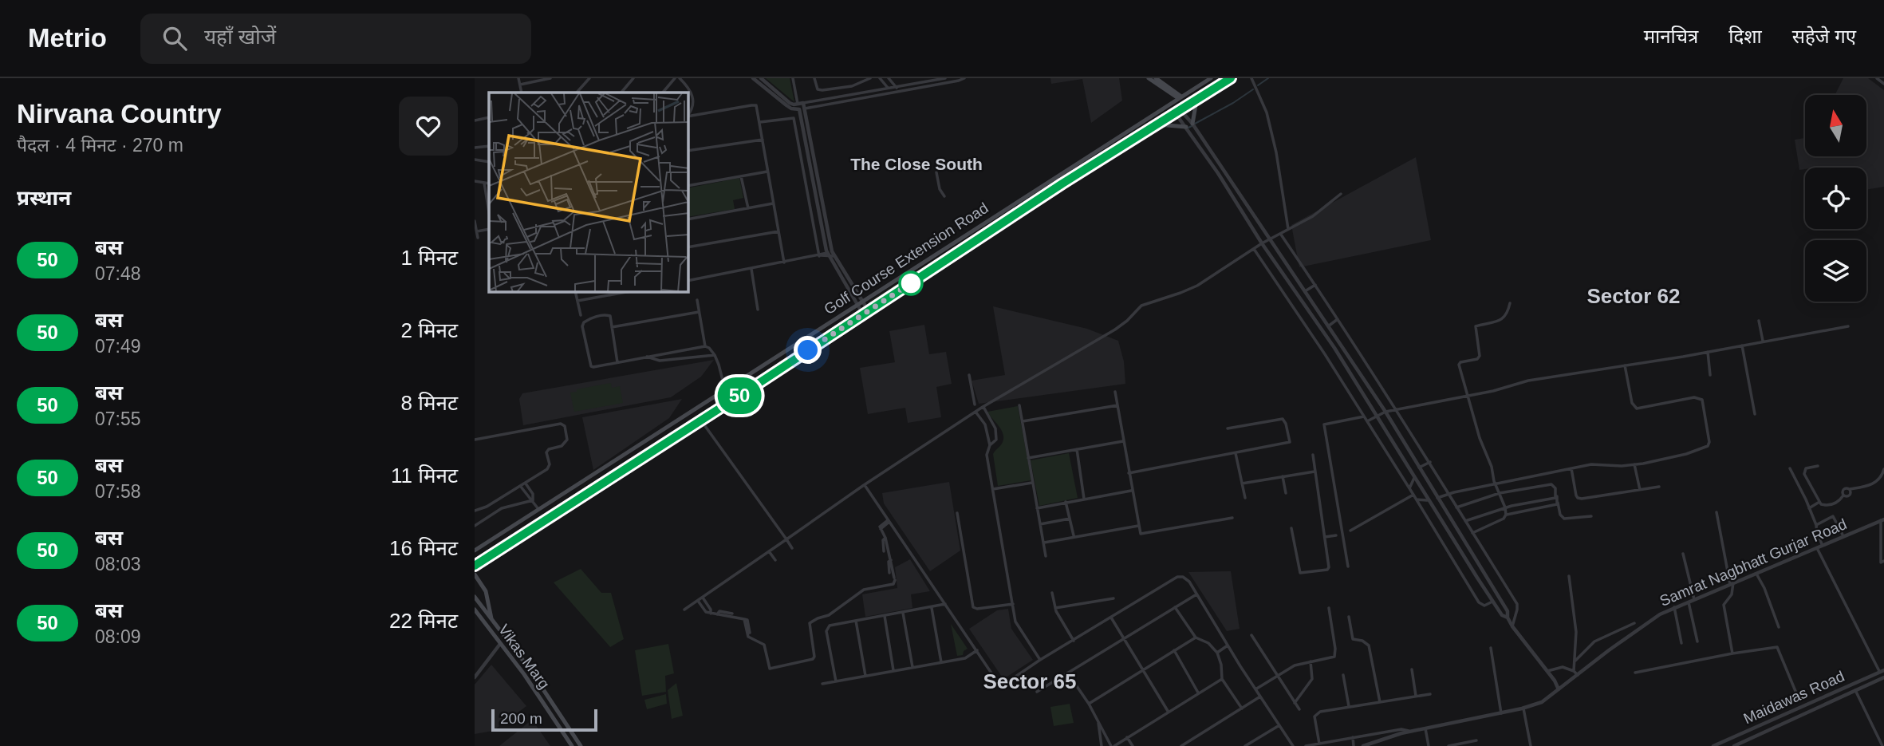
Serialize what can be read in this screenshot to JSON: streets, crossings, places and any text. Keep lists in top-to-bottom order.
{
  "streets": {
    "main road": ["Golf Course Extension Road", "Vikas Marg"],
    "street": ["Samrat Nagbhatt Gurjar Road", "Maidawas Road"]
  },
  "districts": ["The Close South", "Sector 62", "Sector 65"],
  "lines": ["bus line 50"],
  "scale_bar": "200 m",
  "north": "top",
  "page": {
    "header": "Metrio",
    "search": "यहाँ खोजें",
    "nav": ["मानचित्र", "दिशा", "सहेजे गए"],
    "heading": [
      ["Nirvana Country", "पैदल · 4 मिनट · 270 m"],
      "प्रस्थान"
    ],
    "on_map": "50",
    "list": [
      {
        "mark": "50",
        "name": "बस",
        "note": "07:48",
        "value": "1 मिनट"
      },
      {
        "mark": "50",
        "name": "बस",
        "note": "07:49",
        "value": "2 मिनट"
      },
      {
        "mark": "50",
        "name": "बस",
        "note": "07:55",
        "value": "8 मिनट"
      },
      {
        "mark": "50",
        "name": "बस",
        "note": "07:58",
        "value": "11 मिनट"
      },
      {
        "mark": "50",
        "name": "बस",
        "note": "08:03",
        "value": "16 मिनट"
      },
      {
        "mark": "50",
        "name": "बस",
        "note": "08:09",
        "value": "22 मिनट"
      }
    ],
    "scale": "200 m"
  }
}
